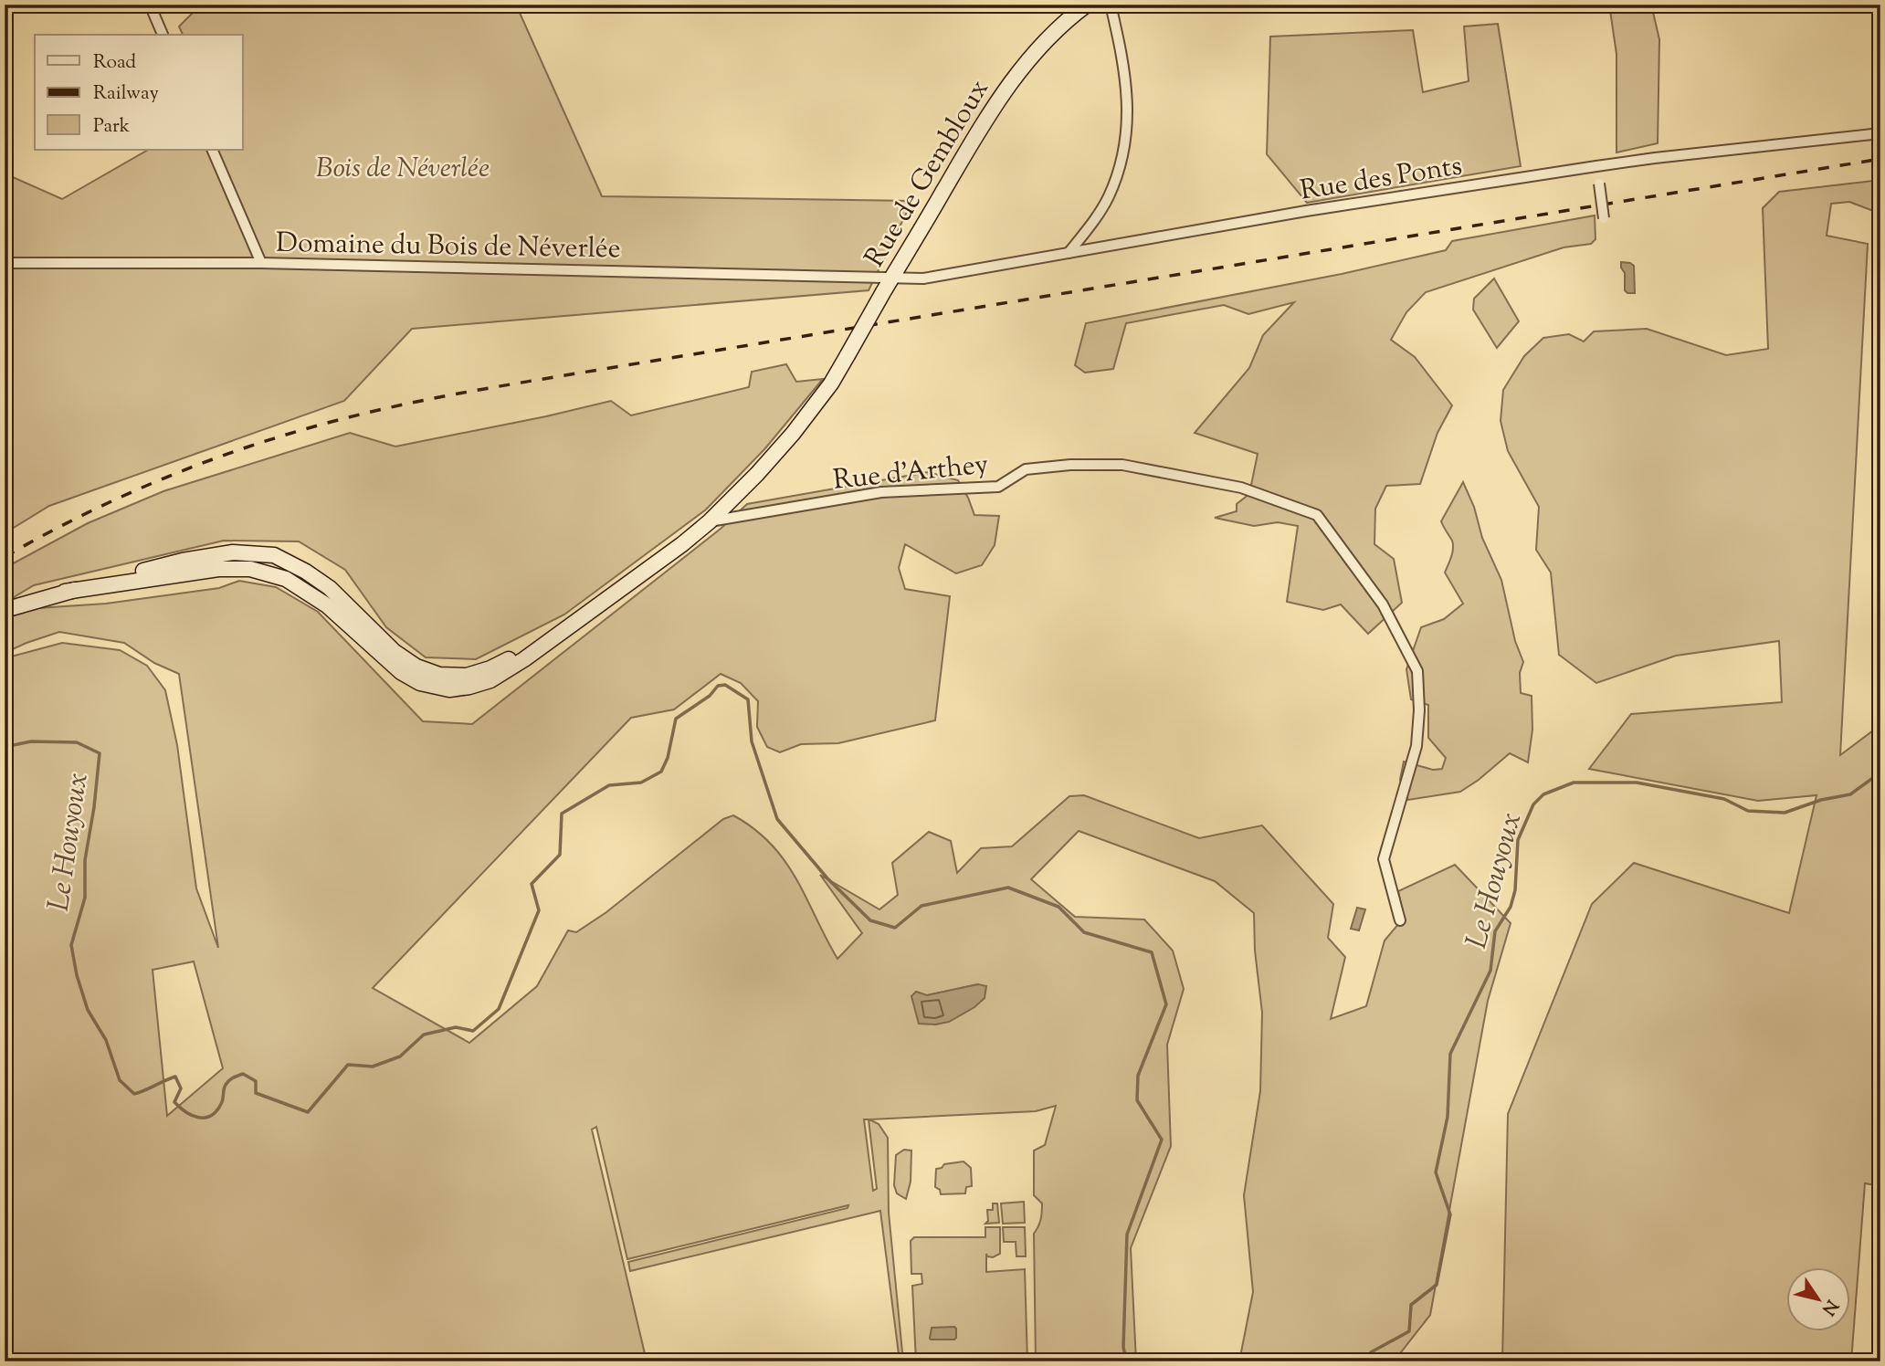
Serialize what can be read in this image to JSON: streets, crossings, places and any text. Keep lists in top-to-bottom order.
{
  "streets": {
    "main road": ["Rue de Gembloux"],
    "street": ["Rue des Ponts", "Domaine du Bois de Néverlée", "Rue d'Arthey"]
  },
  "crossings": [
    ["Rue de Gembloux", "Rue des Ponts"],
    ["Rue de Gembloux", "Domaine du Bois de Néverlée"],
    ["Rue de Gembloux", "Rue d'Arthey"],
    ["Rue des Ponts", "Domaine du Bois de Néverlée"]
  ],
  "water": ["Le Houyoux"],
  "parks": ["Bois de Néverlée"],
  "legend": ["Road", "Railway", "Park"],
  "north": "bottom right"
}
